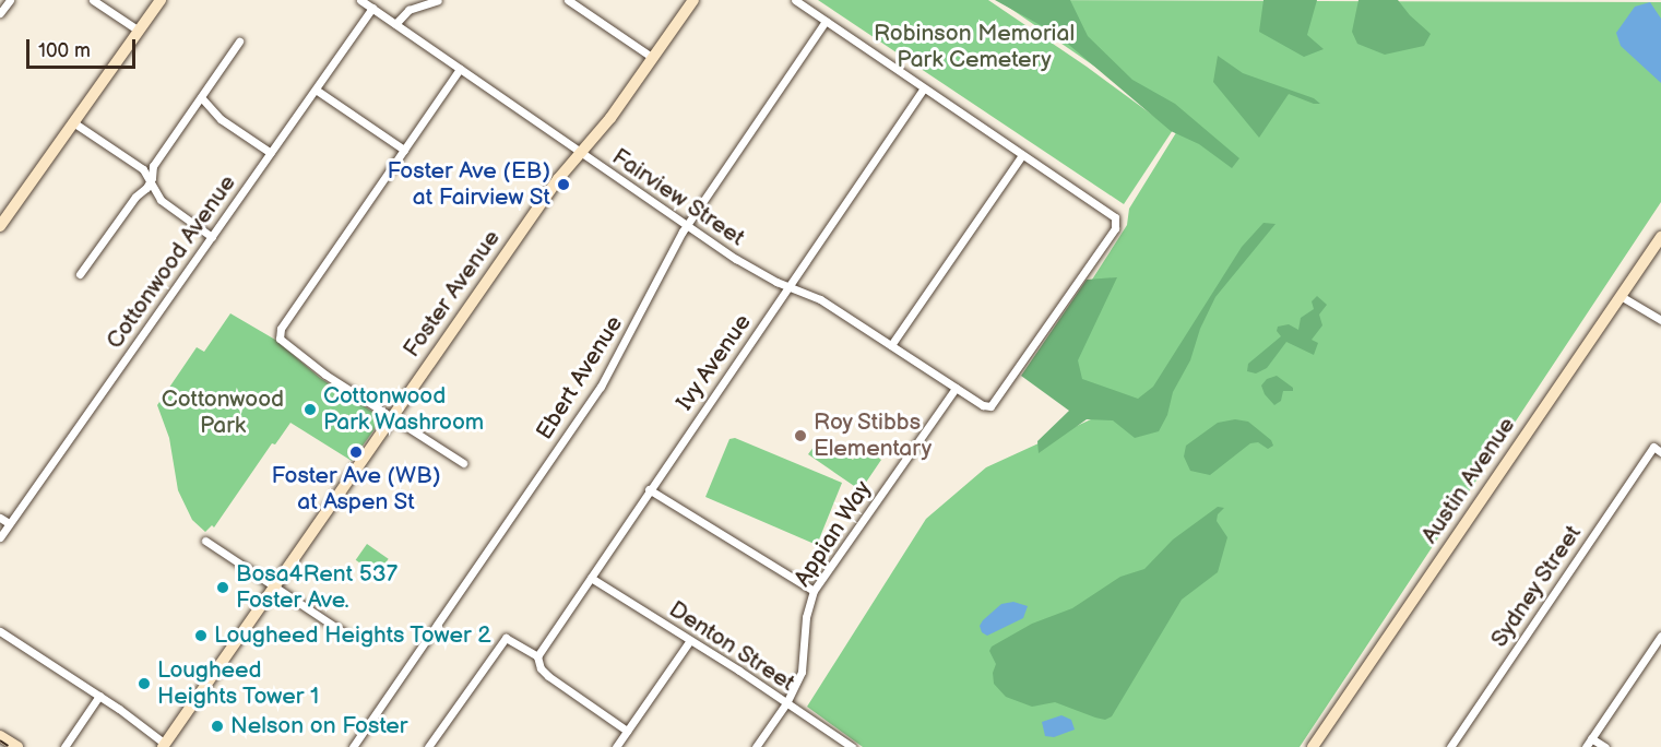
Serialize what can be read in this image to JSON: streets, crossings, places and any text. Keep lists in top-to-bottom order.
{
  "streets": {
    "street": [
      "Fairview Street",
      "Cottonwood Avenue",
      "Foster Avenue",
      "Ivy Avenue",
      "Ebert Avenue",
      "Austin Avenue",
      "Appian Way",
      "Sydney Street",
      "Denton Street"
    ]
  },
  "crossings": [
    ["Fairview Street", "Cottonwood Avenue"],
    ["Fairview Street", "Foster Avenue"],
    ["Fairview Street", "Ivy Avenue"],
    ["Fairview Street", "Ebert Avenue"],
    ["Fairview Street", "Appian Way"],
    ["Ivy Avenue", "Denton Street"],
    ["Appian Way", "Denton Street"]
  ],
  "parks": ["Robinson Memorial Park Cemetery", "Cottonwood Park"],
  "places": [
    "Foster Ave (EB) at Fairview St",
    "Cottonwood Park Washroom",
    "Roy Stibbs Elementary",
    "Foster Ave (WB) at Aspen St",
    "Bosa4Rent 537 Foster Ave.",
    "Lougheed Heights Tower 2",
    "Lougheed Heights Tower 1",
    "Nelson on Foster"
  ],
  "scale_bar": "100 m"
}
